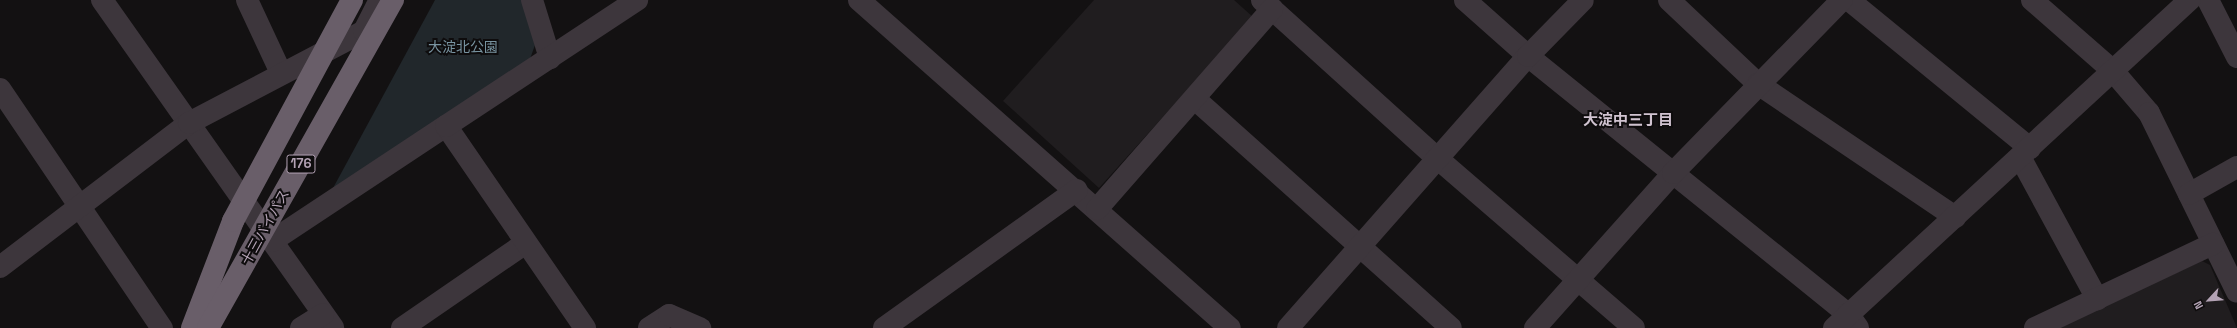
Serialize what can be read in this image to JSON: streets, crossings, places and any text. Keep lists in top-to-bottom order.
{
  "streets": {
    "highway": ["176", "十三バイパス"]
  },
  "districts": ["大淀中三丁目"],
  "parks": ["大淀北公園"],
  "north": "bottom left"
}
